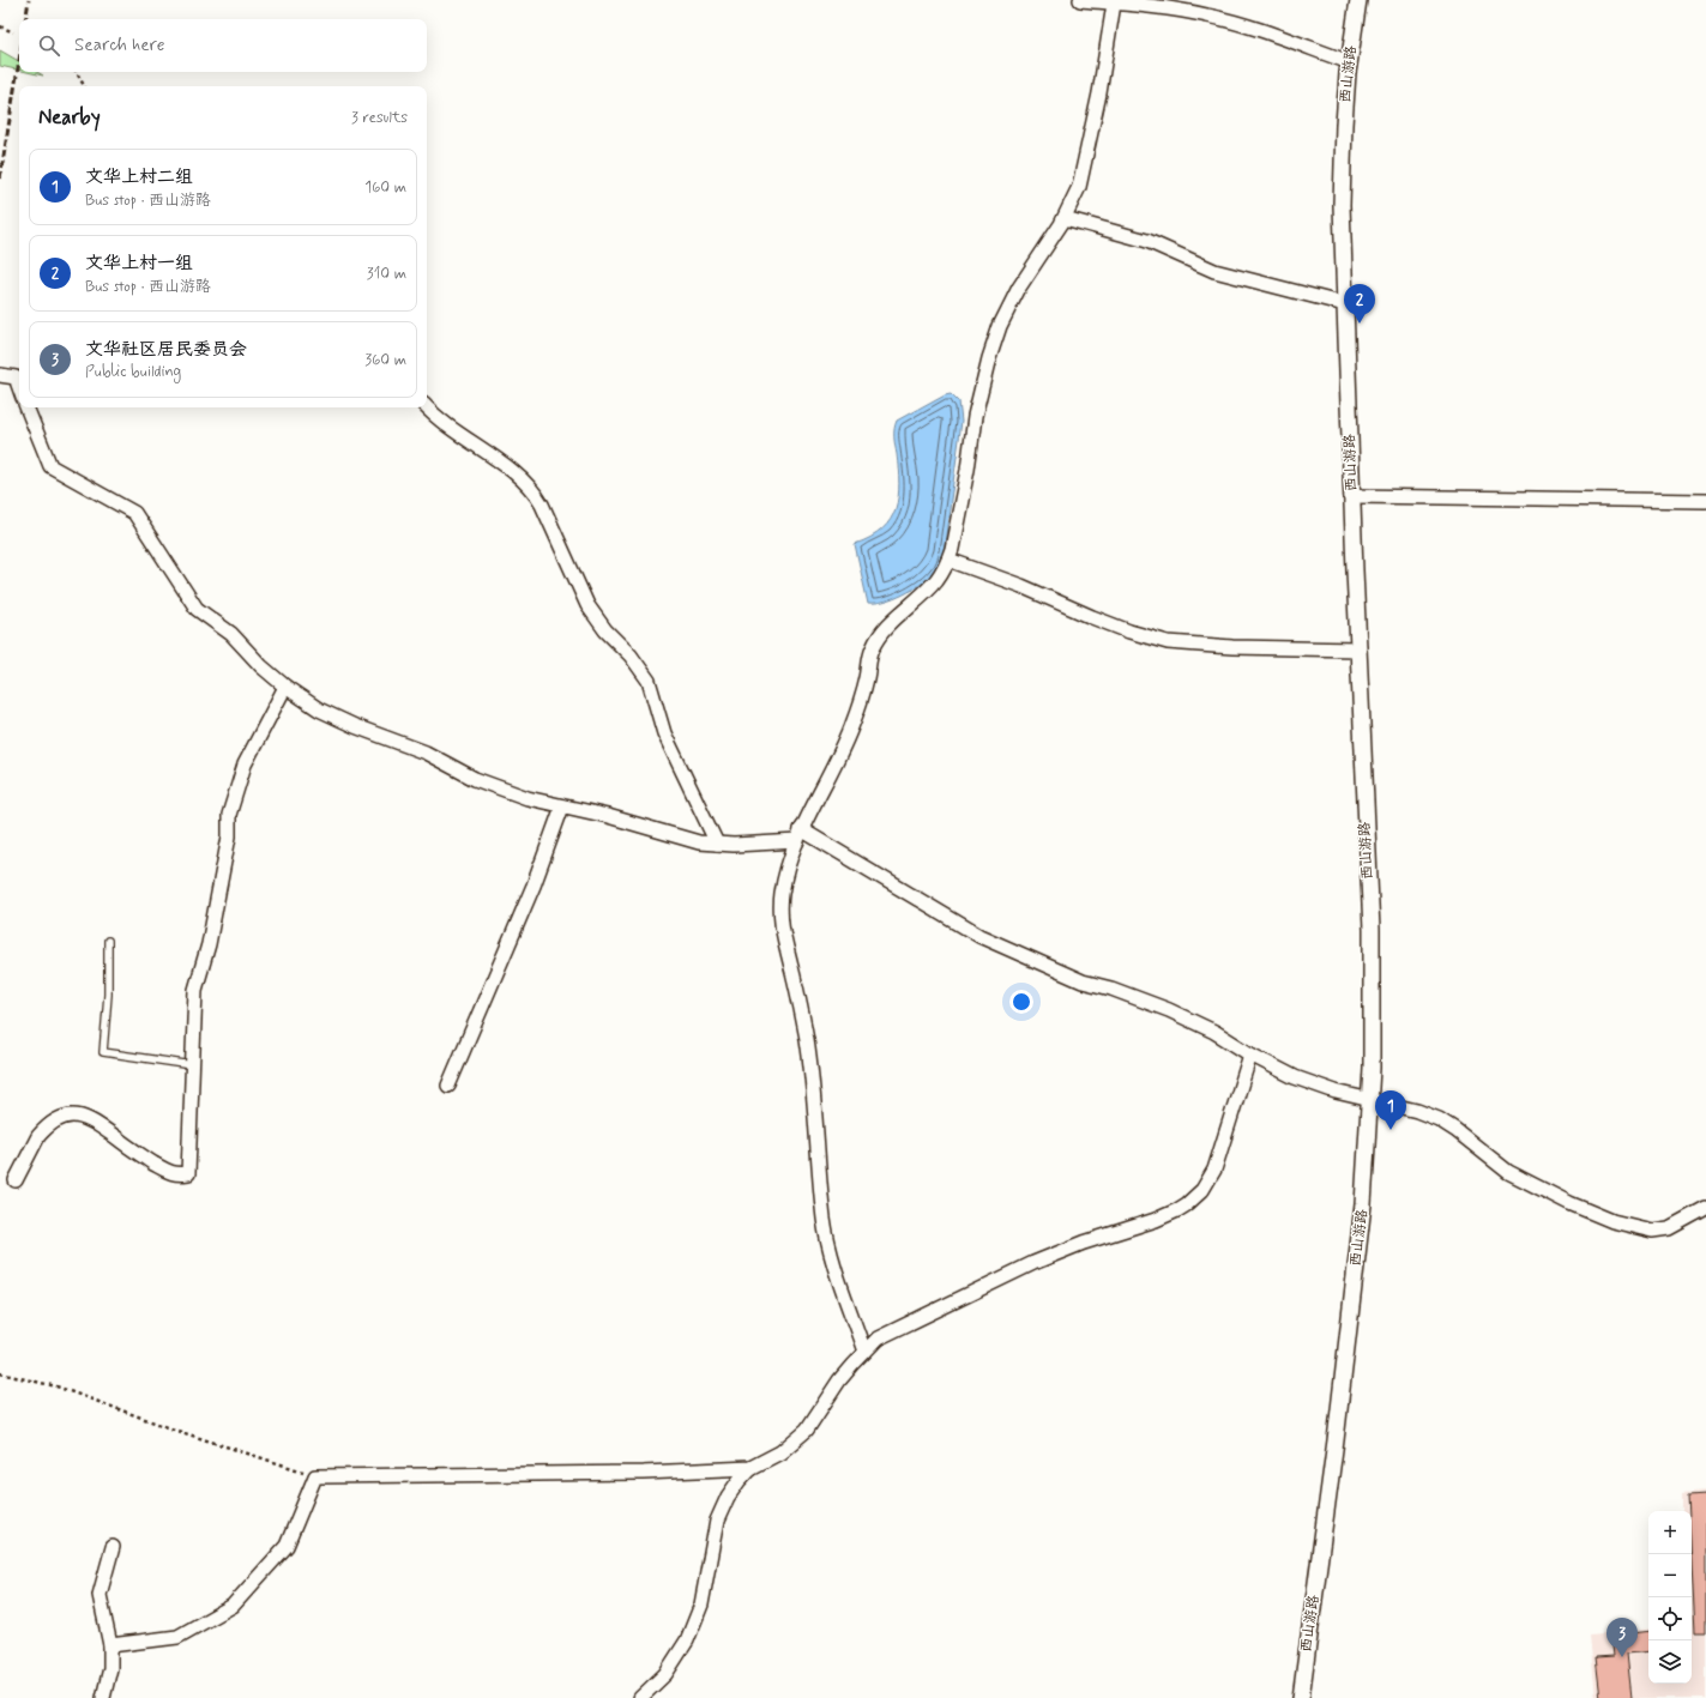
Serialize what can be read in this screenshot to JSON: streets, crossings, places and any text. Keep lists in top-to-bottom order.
{
  "streets": {
    "street": ["西山游路"]
  },
  "page": {
    "search": "Search here",
    "heading": ["Nearby", "3 results"],
    "list": [
      {
        "mark": "1",
        "name": "文华上村二组",
        "note": "Bus stop · 西山游路",
        "value": "160 m"
      },
      {
        "mark": "2",
        "name": "文华上村一组",
        "note": "Bus stop · 西山游路",
        "value": "310 m"
      },
      {
        "mark": "3",
        "name": "文华社区居民委员会",
        "note": "Public building",
        "value": "360 m"
      }
    ],
    "pins": ["2", "1", "3"],
    "map_buttons": ["+", "−"]
  }
}
